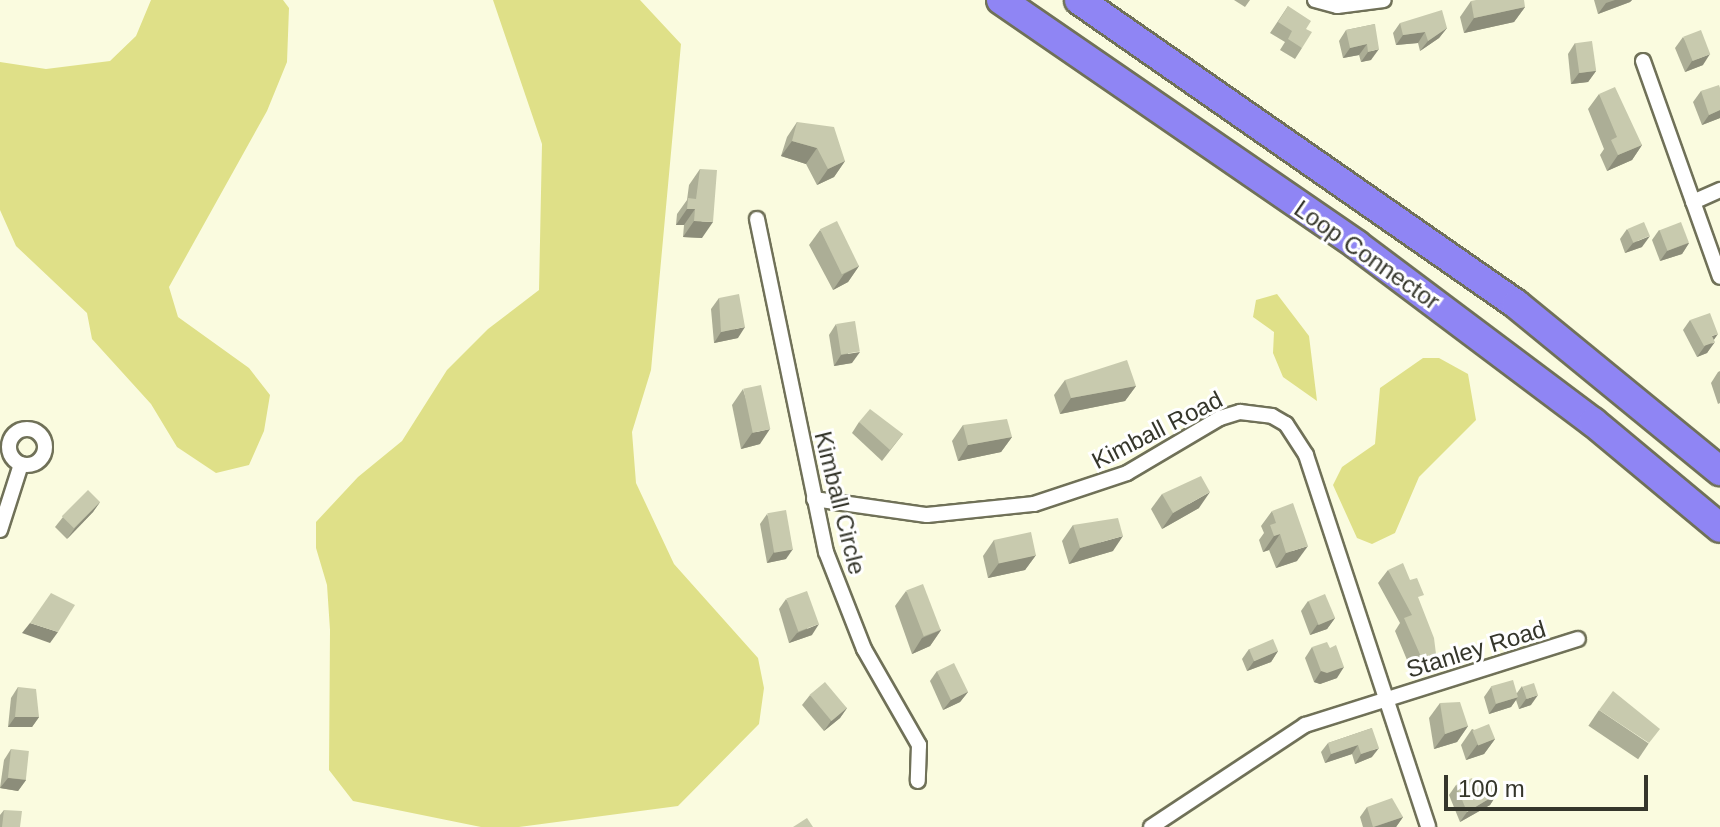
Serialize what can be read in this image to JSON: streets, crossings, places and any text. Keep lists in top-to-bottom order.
{
  "streets": {
    "highway": ["Loop Connector"],
    "street": ["Kimball Road", "Kimball Circle", "Stanley Road"]
  },
  "crossings": [
    ["Kimball Road", "Kimball Circle"],
    ["Kimball Road", "Stanley Road"]
  ],
  "scale_bar": "100 m"
}
